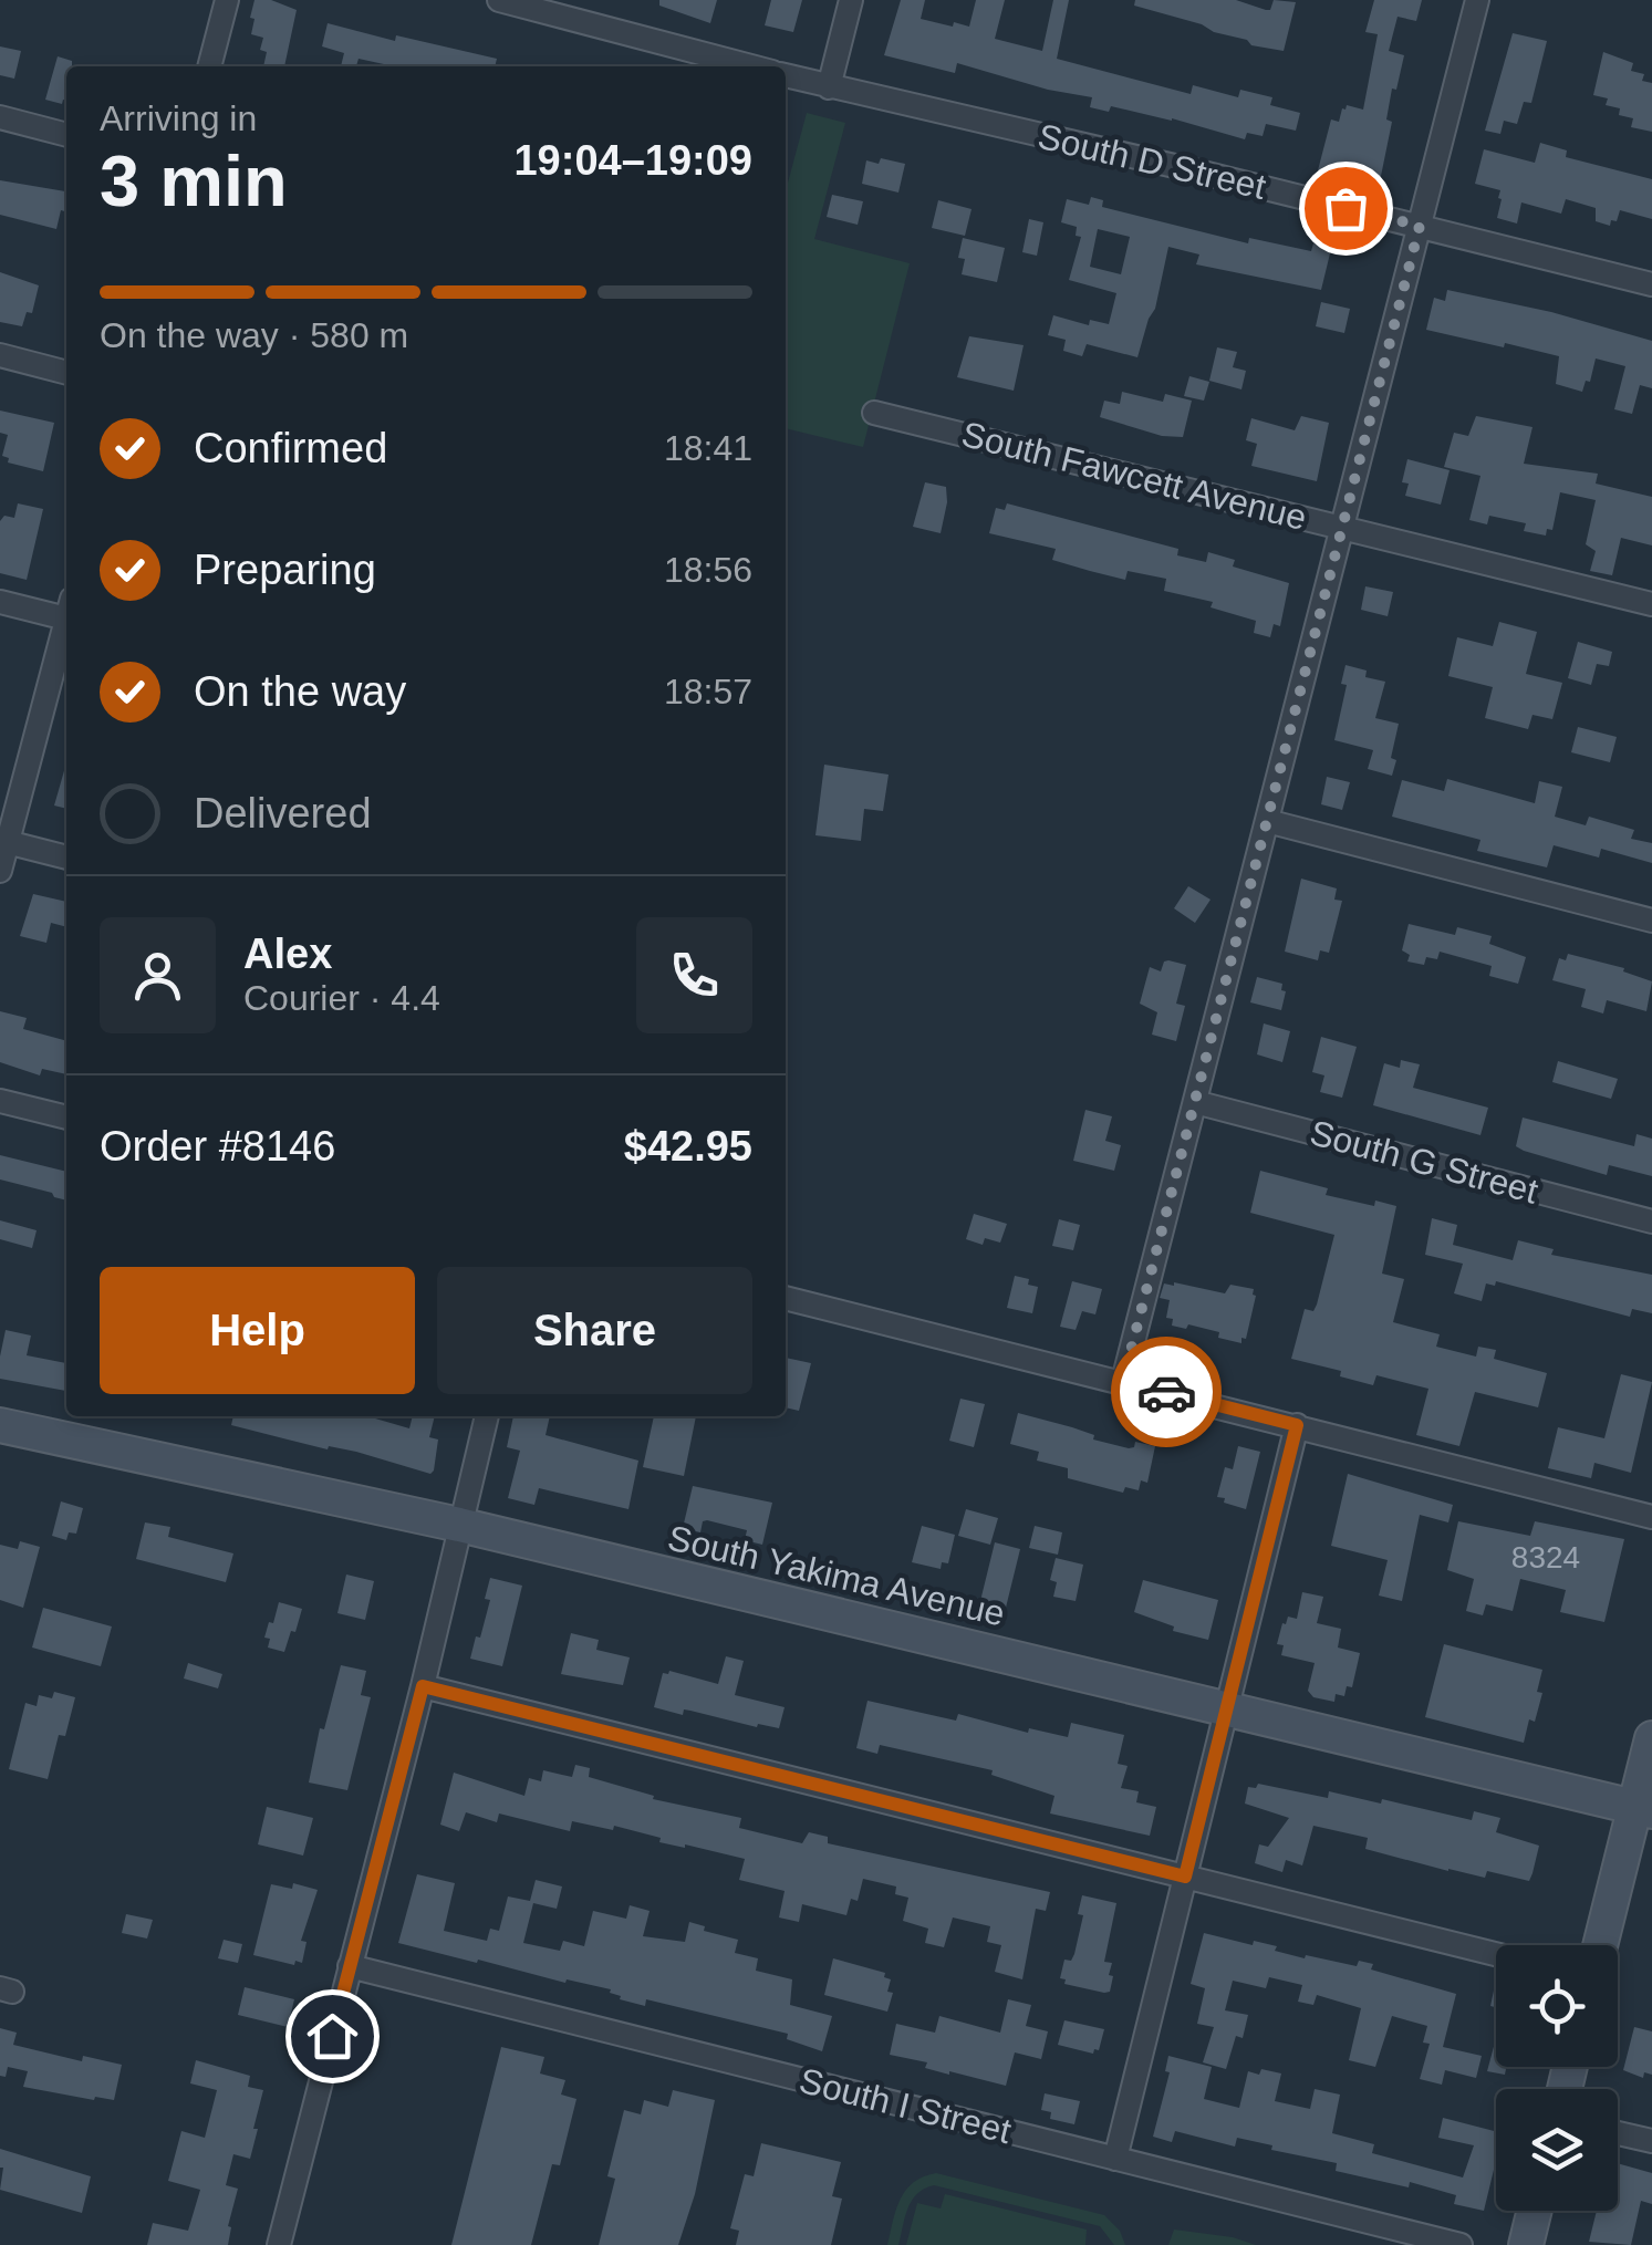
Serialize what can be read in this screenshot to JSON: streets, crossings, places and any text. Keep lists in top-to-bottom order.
{
  "streets": {
    "main road": ["South Yakima Avenue"],
    "street": [
      "South D Street",
      "South Fawcett Avenue",
      "South G Street",
      "South I Street"
    ]
  },
  "house_numbers": ["8324"],
  "page": {
    "heading": ["3 min", "Arriving in", "19:04–19:09"],
    "panel": [
      "Alex",
      "Courier · 4.4",
      "Order #8146",
      "$42.95"
    ],
    "bar": "On the way · 580 m",
    "list": [
      ["Confirmed", "18:41"],
      ["Preparing", "18:56"],
      ["On the way", "18:57"],
      "Delivered"
    ],
    "buttons": ["Help", "Share"]
  }
}
